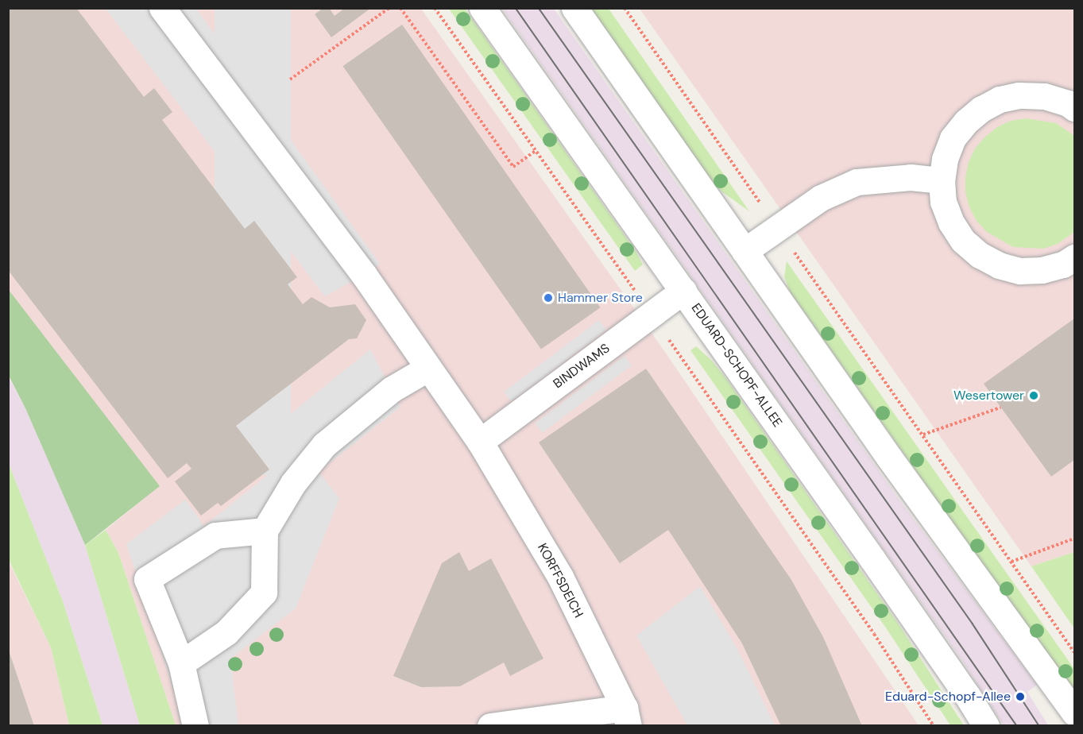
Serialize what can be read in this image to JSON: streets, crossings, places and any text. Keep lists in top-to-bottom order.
{
  "streets": {
    "street": ["EDUARD-SCHOPF-ALLEE", "BINDWAMS", "KORFFSDEICH"]
  },
  "crossings": [
    ["EDUARD-SCHOPF-ALLEE", "BINDWAMS"],
    ["BINDWAMS", "KORFFSDEICH"]
  ],
  "places": ["Hammer Store", "Wesertower", "Eduard-Schopf-Allee"]
}
